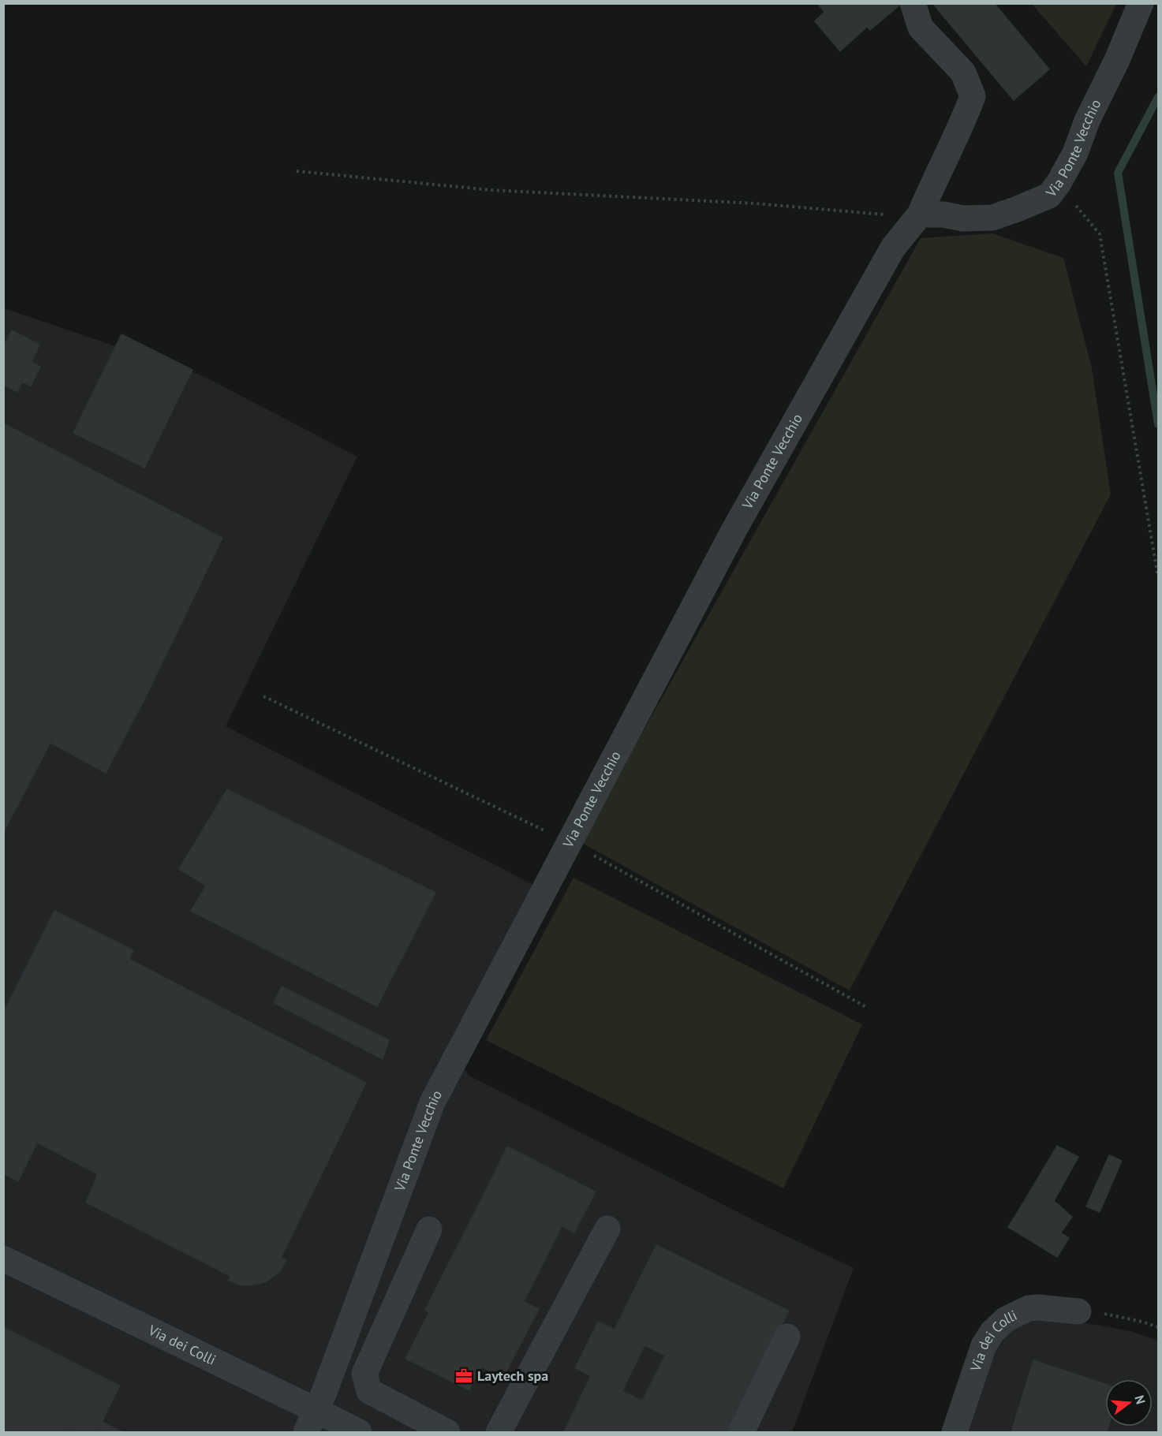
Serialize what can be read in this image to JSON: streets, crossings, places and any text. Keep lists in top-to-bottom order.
{
  "streets": {
    "street": ["Via Ponte Vecchio", "Via dei Colli"]
  },
  "crossings": [
    ["Via Ponte Vecchio", "Via dei Colli"]
  ],
  "places": {
    "office": ["Laytech spa"]
  },
  "north": "right"
}
